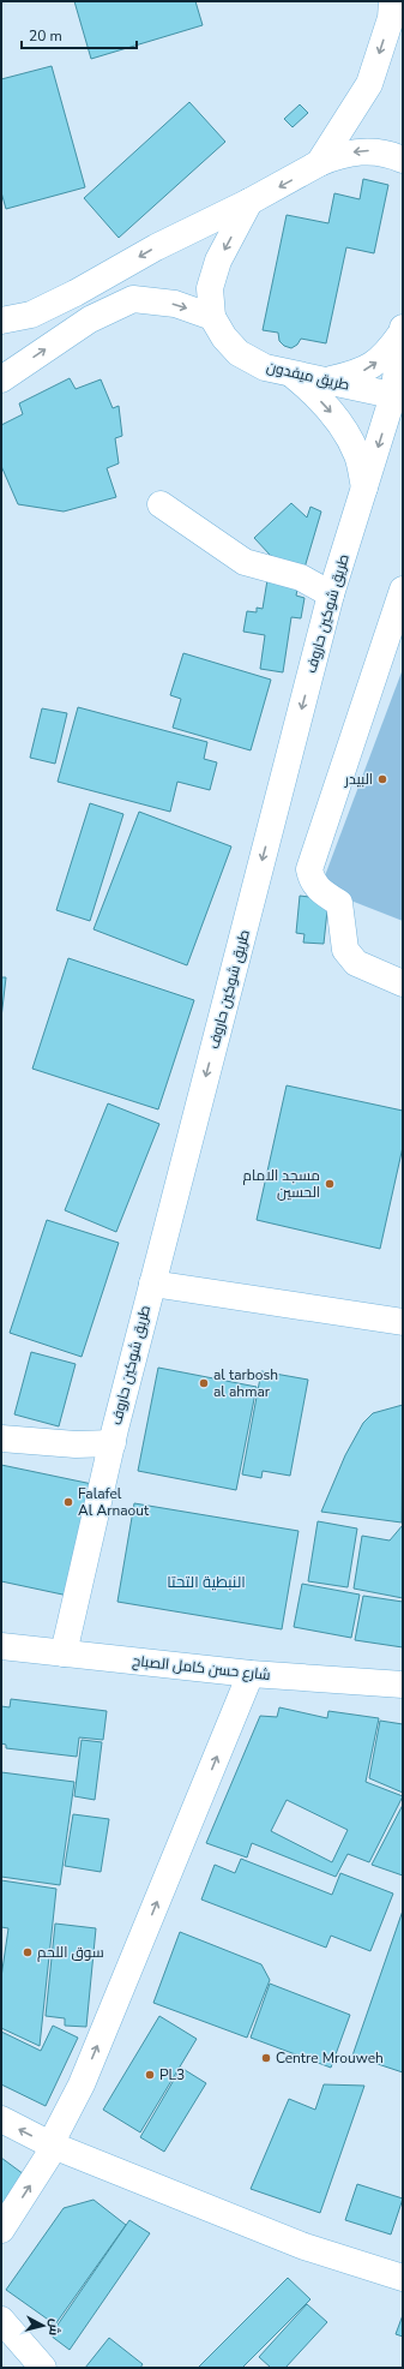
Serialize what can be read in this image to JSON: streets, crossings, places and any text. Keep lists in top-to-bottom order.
{
  "streets": {
    "main road": ["طريق ميفدون", "طريق شوكين حاروف", "شارع حسن كامل الصباح"]
  },
  "crossings": [
    ["طريق ميفدون", "طريق شوكين حاروف"],
    ["طريق شوكين حاروف", "شارع حسن كامل الصباح"]
  ],
  "one_way": ["طريق شوكين حاروف"],
  "districts": ["النبطية التحتا"],
  "places": [
    "البيدر",
    "مسجد الامام الحسين",
    "al tarbosh al ahmar",
    "Falafel Al Arnaout",
    "سوق اللحم",
    "Centre Mrouweh",
    "PL3"
  ],
  "scale_bar": "20 m",
  "north": "right"
}
